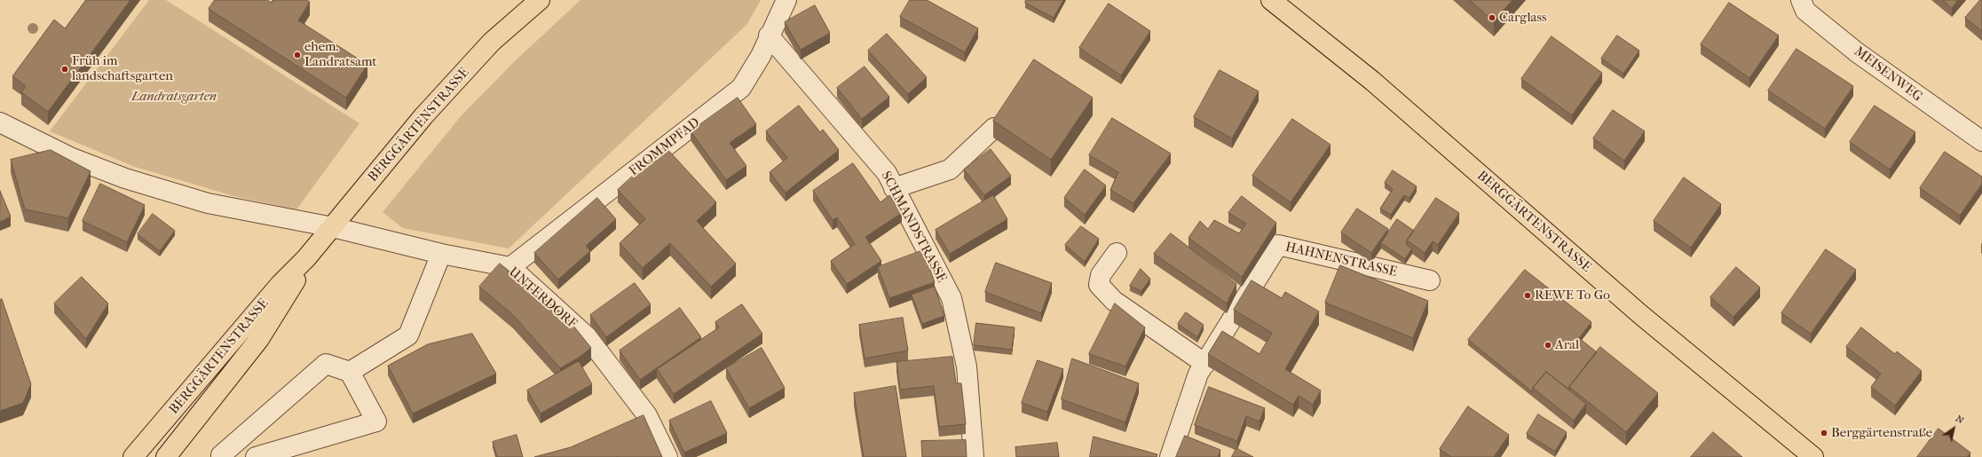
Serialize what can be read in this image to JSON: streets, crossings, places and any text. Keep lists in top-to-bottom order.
{
  "streets": {
    "main road": ["BERGGÄRTENSTRASSE"],
    "street": [
      "MEISENWEG",
      "FROMMPFAD",
      "SCHMANDSTRASSE",
      "HAHNENSTRASSE",
      "UNTERDORF"
    ]
  },
  "crossings": [
    ["BERGGÄRTENSTRASSE", "UNTERDORF"],
    ["FROMMPFAD", "SCHMANDSTRASSE"],
    ["FROMMPFAD", "UNTERDORF"]
  ],
  "parks": ["Landratsgarten"],
  "places": [
    "Carglass",
    "ehem. Landratsamt",
    "Früh im landschaftsgarten",
    "REWE To Go",
    "Aral",
    "Berggärtenstraße"
  ],
  "north": "top right"
}
